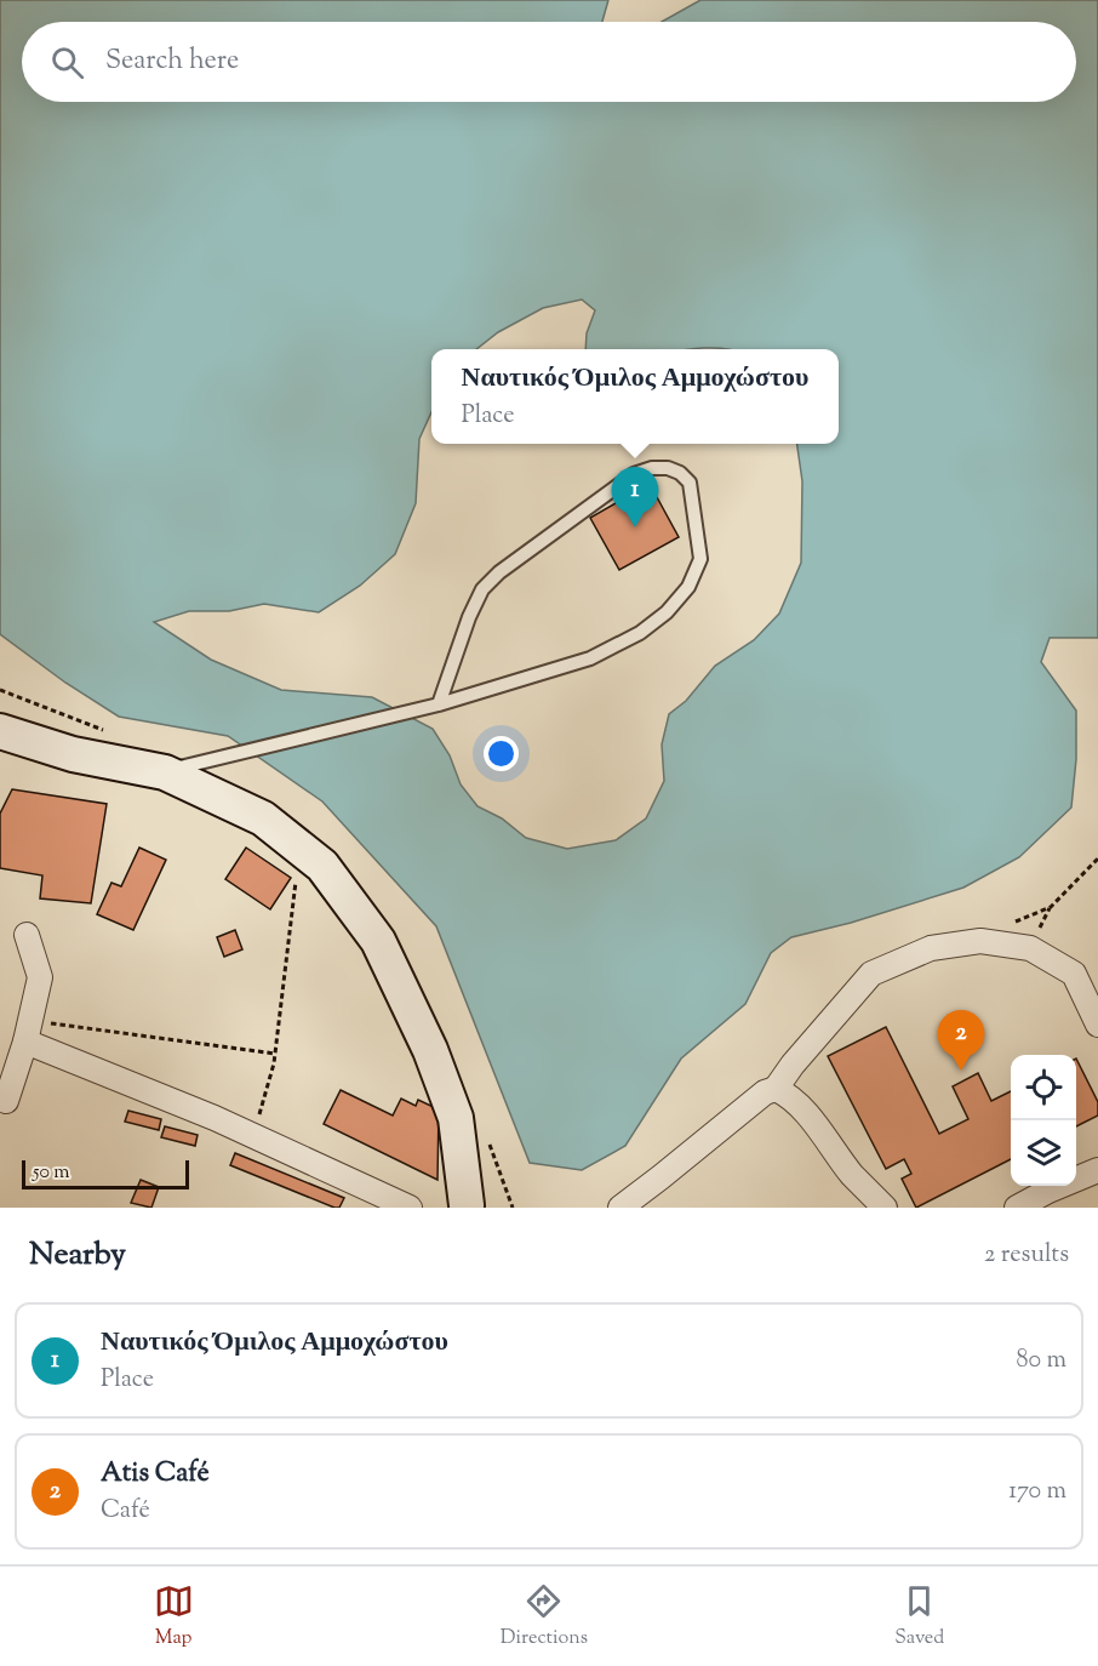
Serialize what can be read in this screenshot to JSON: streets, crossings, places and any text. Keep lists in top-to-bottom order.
{
  "scale_bar": "50 m",
  "page": {
    "search": "Search here",
    "popup": ["Ναυτικός Όμιλος Αμμοχώστου", "Place"],
    "pins": ["1", "2"],
    "scale": "50 m",
    "heading": ["Nearby", "2 results"],
    "list": [
      {
        "mark": "1",
        "name": "Ναυτικός Όμιλος Αμμοχώστου",
        "note": "Place",
        "value": "80 m"
      },
      {
        "mark": "2",
        "name": "Atis Café",
        "note": "Café",
        "value": "170 m"
      }
    ],
    "nav": ["Map", "Directions", "Saved"]
  }
}
